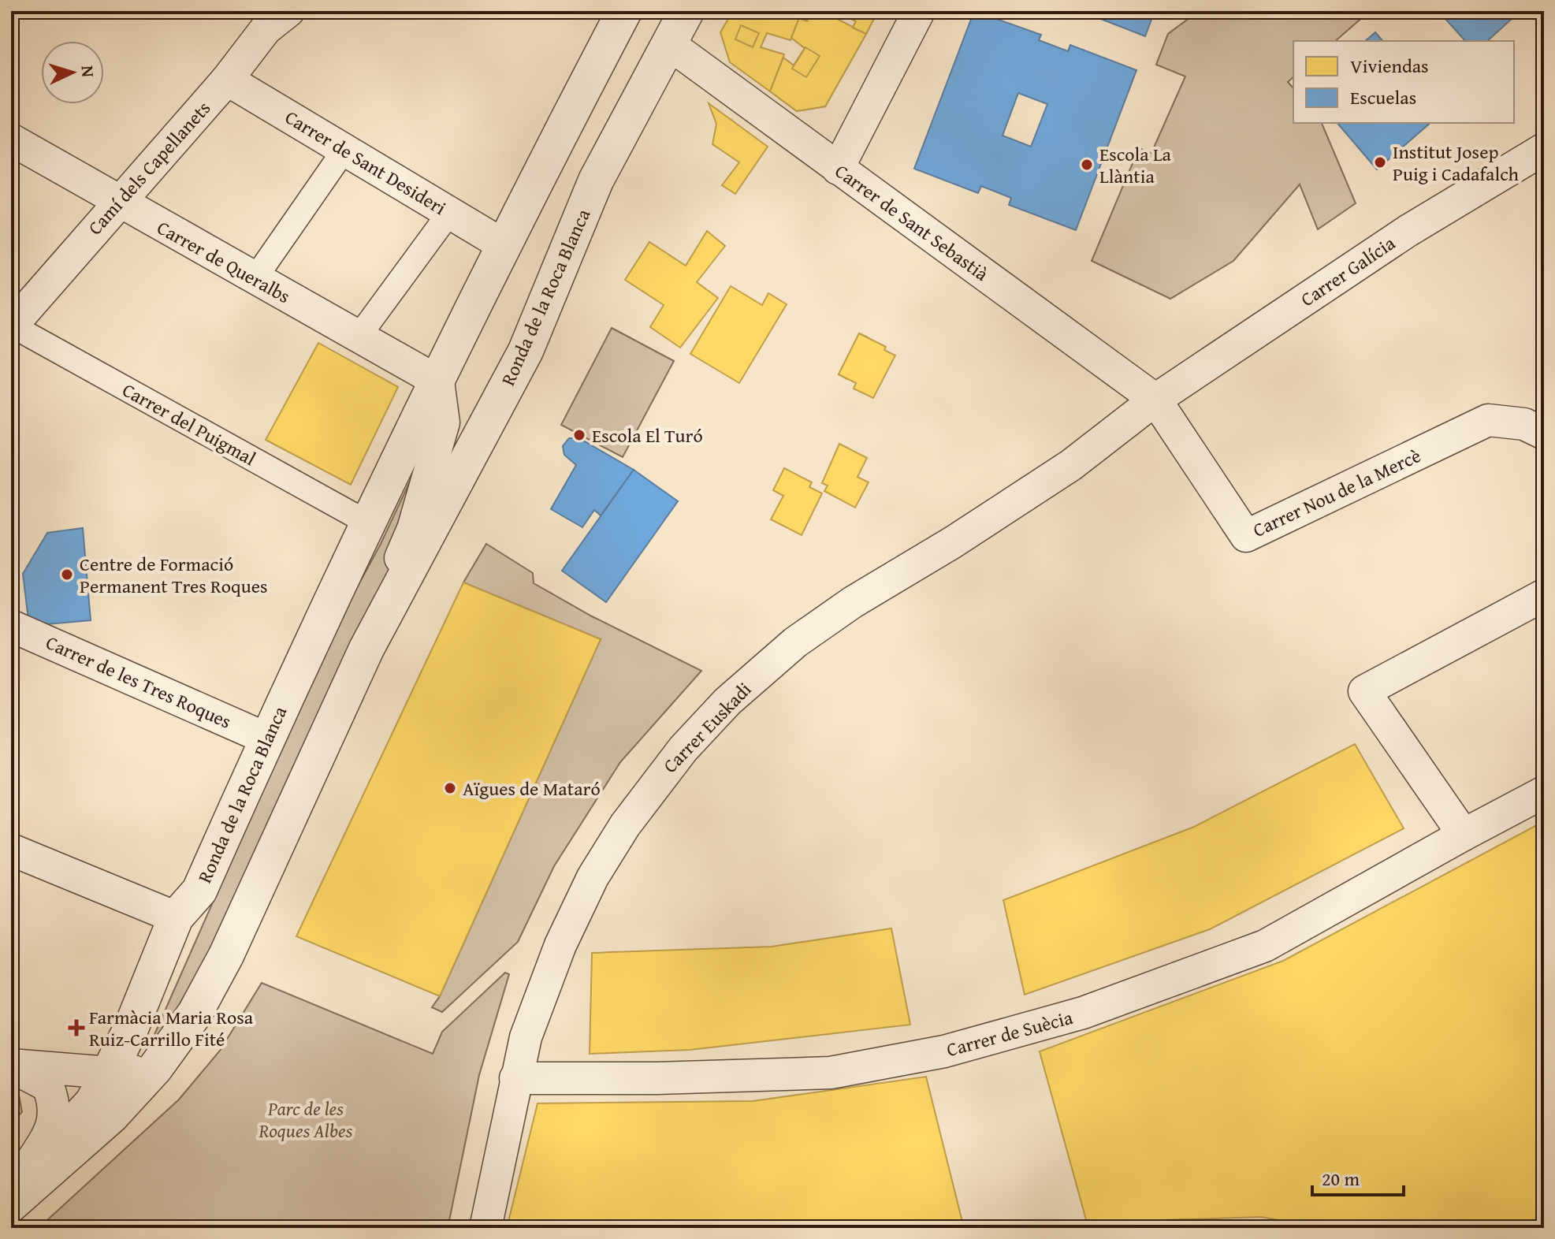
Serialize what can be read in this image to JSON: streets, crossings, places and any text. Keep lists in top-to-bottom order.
{
  "streets": {
    "street": [
      "Carrer de Sant Desideri",
      "Camí dels Capellanets",
      "Carrer de Sant Sebastià",
      "Carrer de Queralbs",
      "Carrer Galícia",
      "Ronda de la Roca Blanca",
      "Carrer del Puigmal",
      "Carrer Nou de la Mercè",
      "Carrer de les Tres Roques",
      "Carrer Euskadi",
      "Carrer de Suècia"
    ]
  },
  "crossings": [
    ["Carrer de Sant Desideri", "Camí dels Capellanets"],
    ["Carrer de Sant Desideri", "Ronda de la Roca Blanca"],
    ["Camí dels Capellanets", "Carrer de Queralbs"],
    ["Camí dels Capellanets", "Carrer del Puigmal"],
    ["Carrer de Sant Sebastià", "Carrer Galícia"],
    ["Carrer de Sant Sebastià", "Ronda de la Roca Blanca"],
    ["Carrer de Sant Sebastià", "Carrer Nou de la Mercè"],
    ["Carrer de Sant Sebastià", "Carrer Euskadi"],
    ["Carrer de Queralbs", "Ronda de la Roca Blanca"],
    ["Carrer Galícia", "Carrer Nou de la Mercè"],
    ["Carrer Galícia", "Carrer Euskadi"],
    ["Ronda de la Roca Blanca", "Carrer del Puigmal"],
    ["Ronda de la Roca Blanca", "Carrer de les Tres Roques"],
    ["Carrer Nou de la Mercè", "Carrer Euskadi"],
    ["Carrer Euskadi", "Carrer de Suècia"]
  ],
  "parks": ["Parc de les Roques Albes"],
  "places": {
    "other": [
      "Institut Josep Puig i Cadafalch",
      "Escola La Llàntia",
      "Escola El Turó",
      "Centre de Formació Permanent Tres Roques",
      "Aïgues de Mataró"
    ],
    "health": ["Farmàcia Maria Rosa Ruiz-Carrillo Fité"]
  },
  "legend": ["Viviendas", "Escuelas"],
  "scale_bar": "20 m",
  "north": "right"
}
